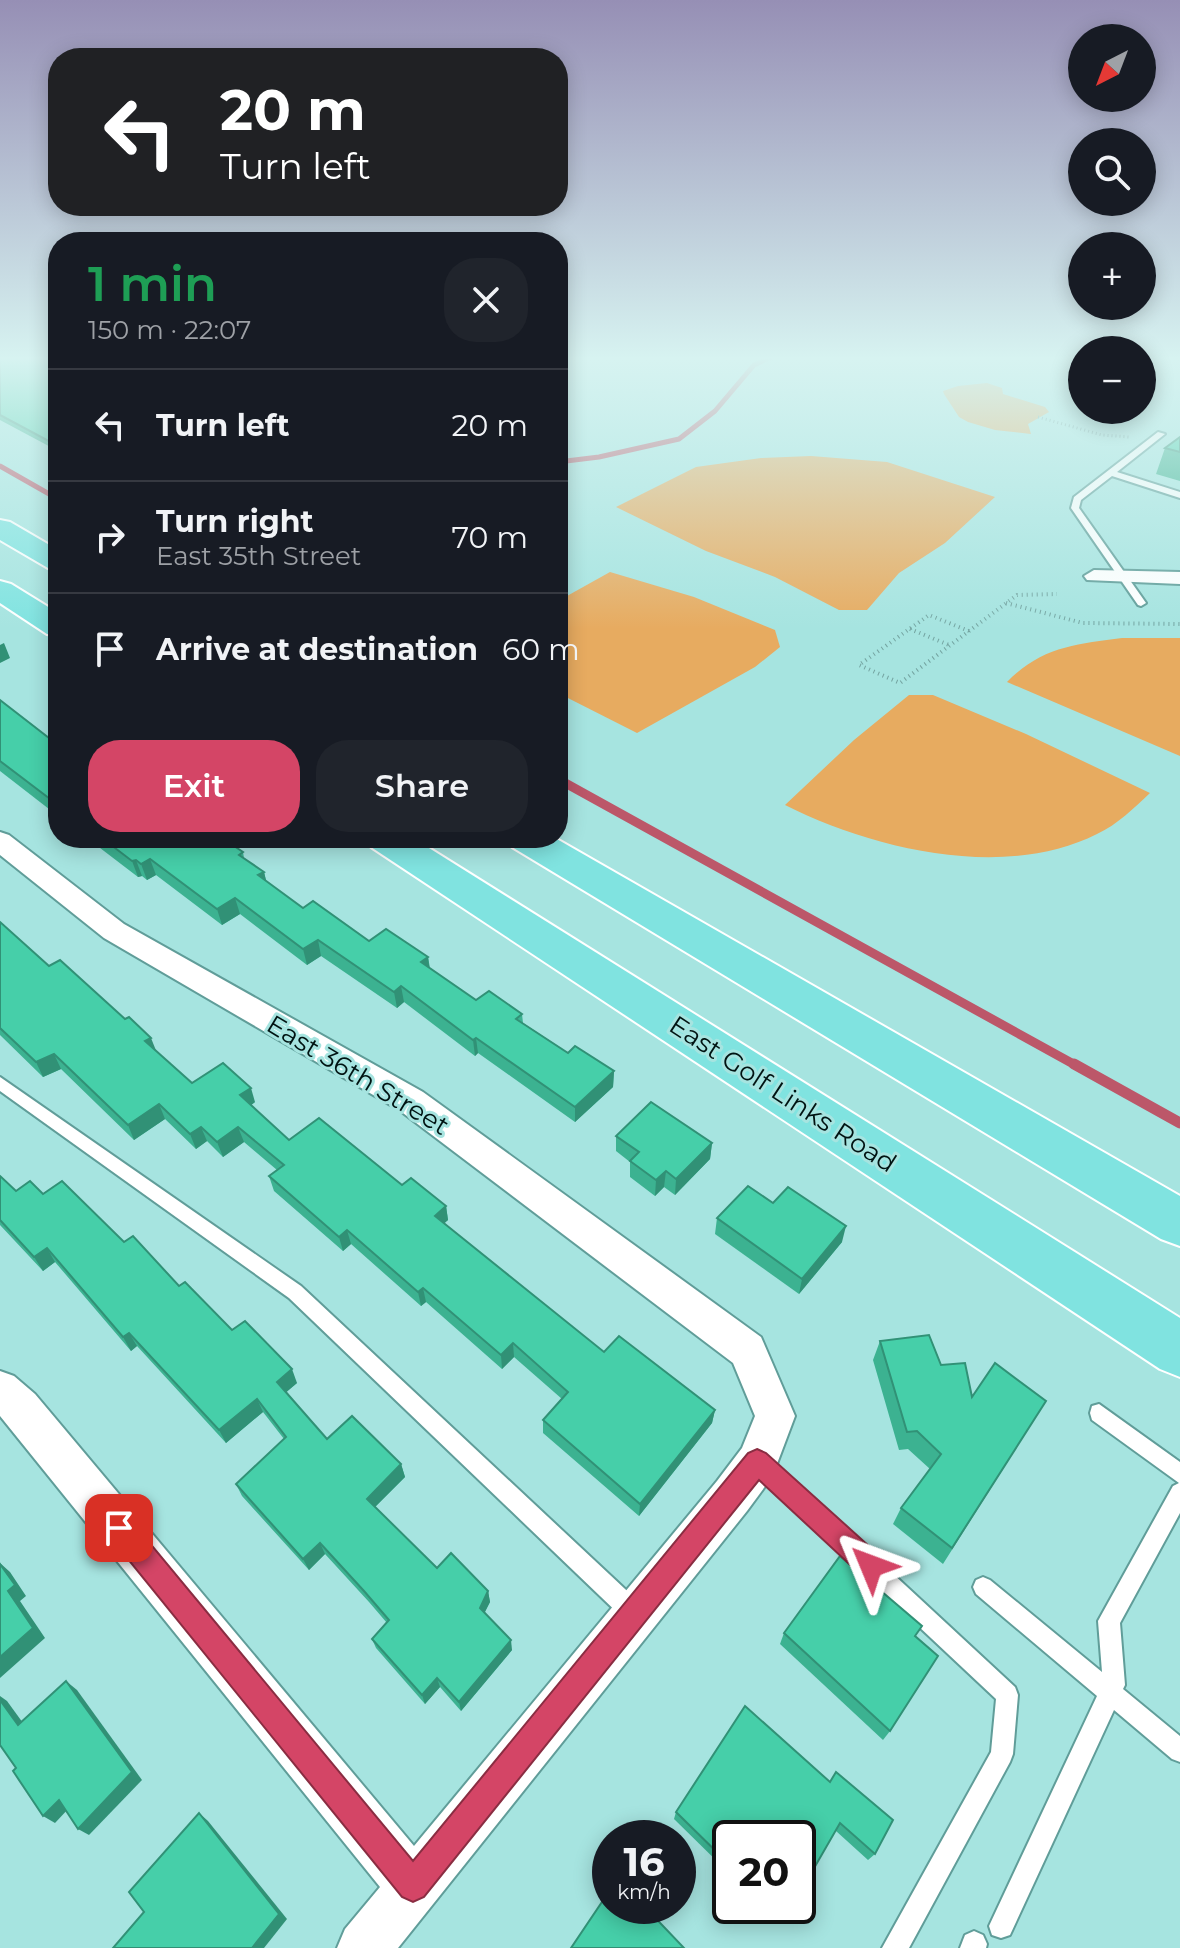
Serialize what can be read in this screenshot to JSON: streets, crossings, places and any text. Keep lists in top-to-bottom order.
{
  "streets": {
    "main road": ["East Golf Links Road"],
    "street": ["East 36th Street"]
  },
  "north": "bottom left",
  "page": {
    "map_buttons": ["+", "−"],
    "turn": ["20 m", "Turn left"],
    "heading": ["1 min", "150 m · 22:07"],
    "list": [
      {
        "name": "Turn left",
        "value": "20 m"
      },
      {
        "name": "Turn right",
        "note": "East 35th Street",
        "value": "70 m"
      },
      {
        "name": "Arrive at destination",
        "value": "60 m"
      }
    ],
    "buttons": ["Exit", "Share"],
    "speed": "16 km/h",
    "limit": "20"
  }
}
